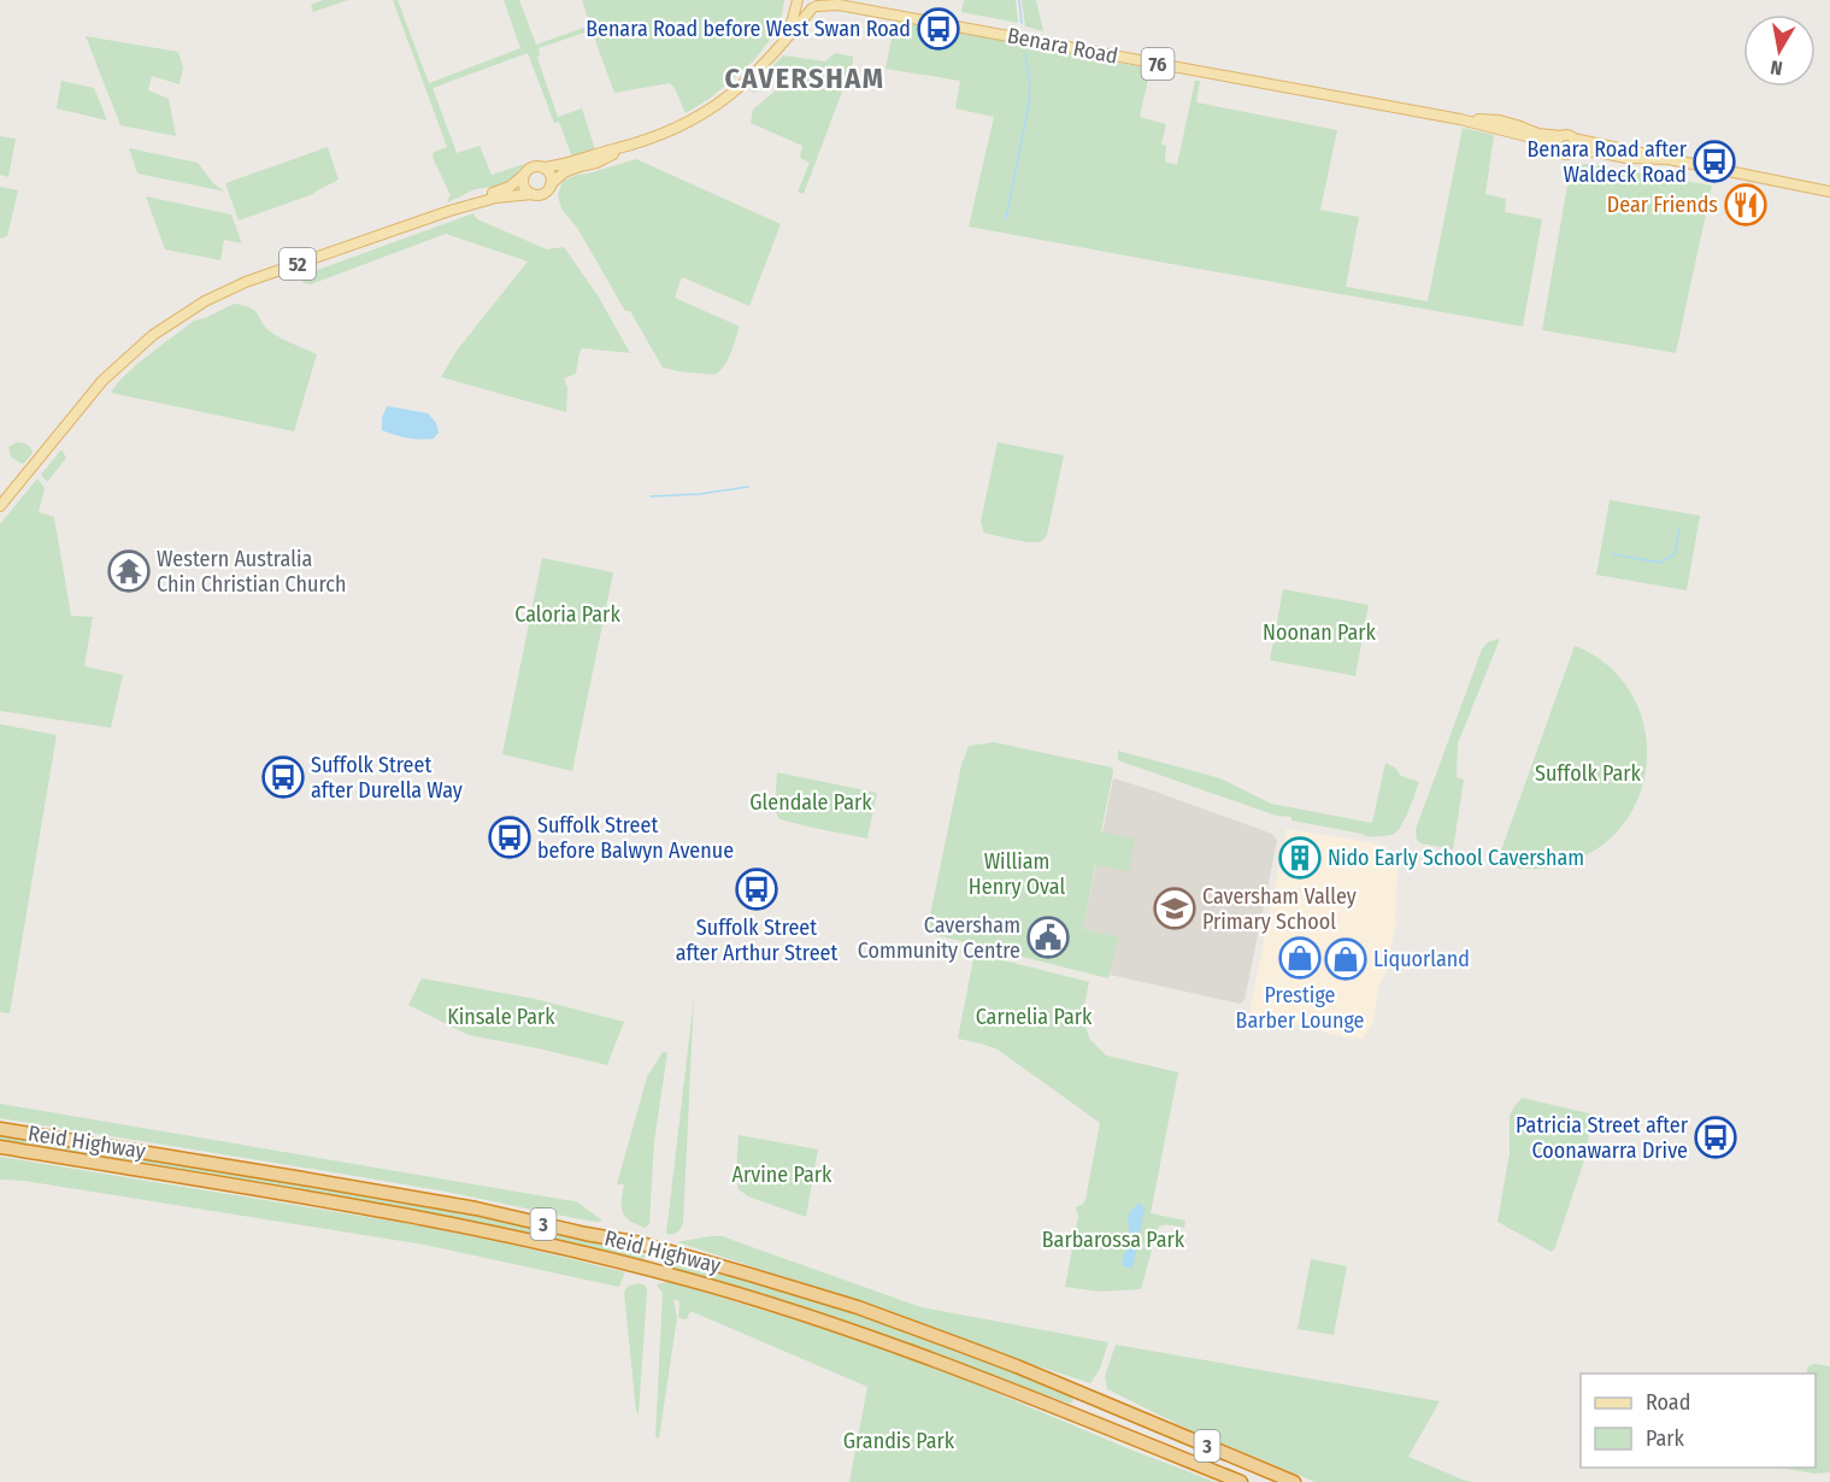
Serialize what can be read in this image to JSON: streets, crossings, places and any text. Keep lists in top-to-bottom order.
{
  "streets": {
    "highway": ["Reid Highway", "3"],
    "main road": ["Benara Road", "76", "52"]
  },
  "crossings": [
    ["Benara Road", "76"],
    ["Benara Road", "52"]
  ],
  "districts": ["CAVERSHAM"],
  "parks": [
    "Caloria Park",
    "Noonan Park",
    "Suffolk Park",
    "Glendale Park",
    "William Henry Oval",
    "Kinsale Park",
    "Carnelia Park",
    "Arvine Park",
    "Barbarossa Park",
    "Grandis Park"
  ],
  "places": {
    "bus stop": [
      "Benara Road before West Swan Road",
      "Benara Road after Waldeck Road",
      "Suffolk Street after Durella Way",
      "Suffolk Street before Balwyn Avenue",
      "Suffolk Street after Arthur Street",
      "Patricia Street after Coonawarra Drive"
    ],
    "restaurant": ["Dear Friends"],
    "temple": ["Western Australia Chin Christian Church"],
    "building": ["Nido Early School Caversham"],
    "school or university": ["Caversham Valley Primary School"],
    "public building": ["Caversham Community Centre"],
    "shop": ["Prestige Barber Lounge", "Liquorland"]
  },
  "legend": ["Road", "Park"],
  "north": "bottom"
}
